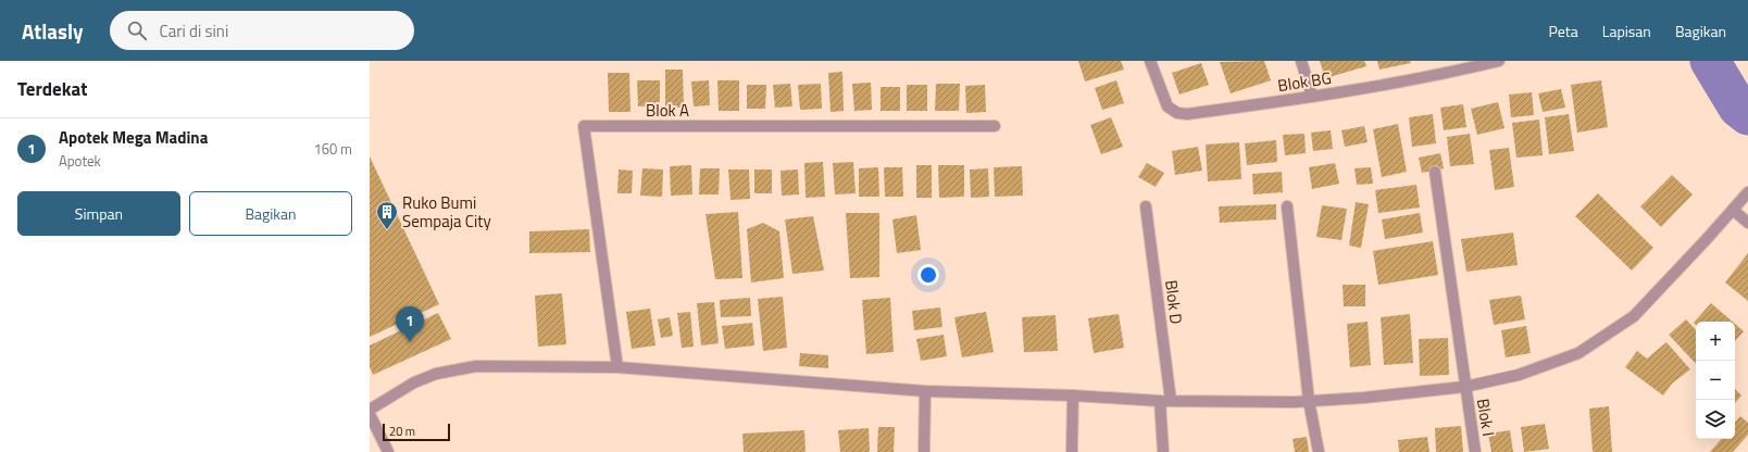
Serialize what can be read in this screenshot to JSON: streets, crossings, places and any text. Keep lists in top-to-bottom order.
{
  "streets": {
    "street": [
      "Blok BG",
      "Blok A",
      "Blok D",
      "Blok I"
    ]
  },
  "places": {
    "building": ["Ruko Bumi Sempaja City"]
  },
  "scale_bar": "20 m",
  "page": {
    "header": "Atlasly",
    "search": "Cari di sini",
    "nav": ["Peta", "Lapisan", "Bagikan"],
    "heading": "Terdekat",
    "list": [
      {
        "mark": "1",
        "name": "Apotek Mega Madina",
        "note": "Apotek",
        "value": "160 m"
      }
    ],
    "buttons": ["Simpan", "Bagikan"],
    "pins": "1",
    "map_buttons": ["+", "−"],
    "scale": "20 m"
  }
}
